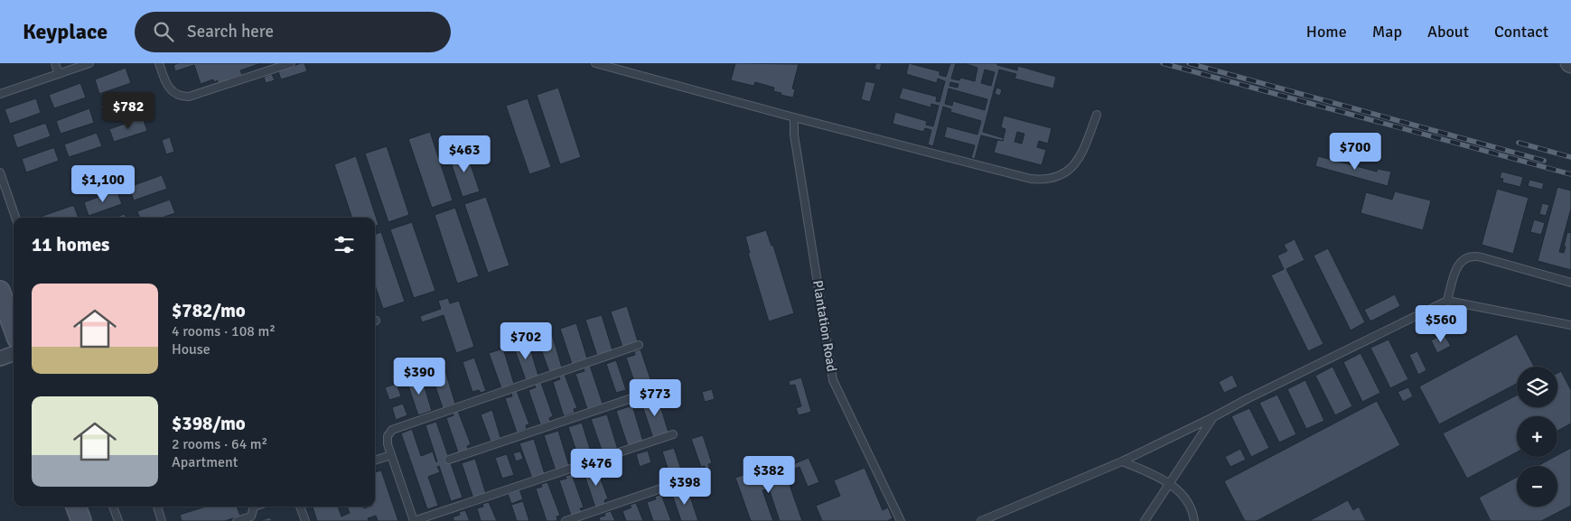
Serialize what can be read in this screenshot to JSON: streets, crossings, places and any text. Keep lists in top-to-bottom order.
{
  "streets": {
    "lane": ["Plantation Road"]
  },
  "page": {
    "header": "Keyplace",
    "search": "Search here",
    "nav": [
      "Home",
      "Map",
      "About",
      "Contact"
    ],
    "price": [
      "$782",
      "$700",
      "$463",
      "$1,100",
      "$560",
      "$702",
      "$390",
      "$773",
      "$476",
      "$382",
      "$398"
    ],
    "heading": "11 homes",
    "list": [
      {
        "name": "$782/mo",
        "note": "4 rooms · 108 m² · House"
      },
      {
        "name": "$398/mo",
        "note": "2 rooms · 64 m² · Apartment"
      }
    ],
    "map_buttons": ["+", "−"]
  }
}
